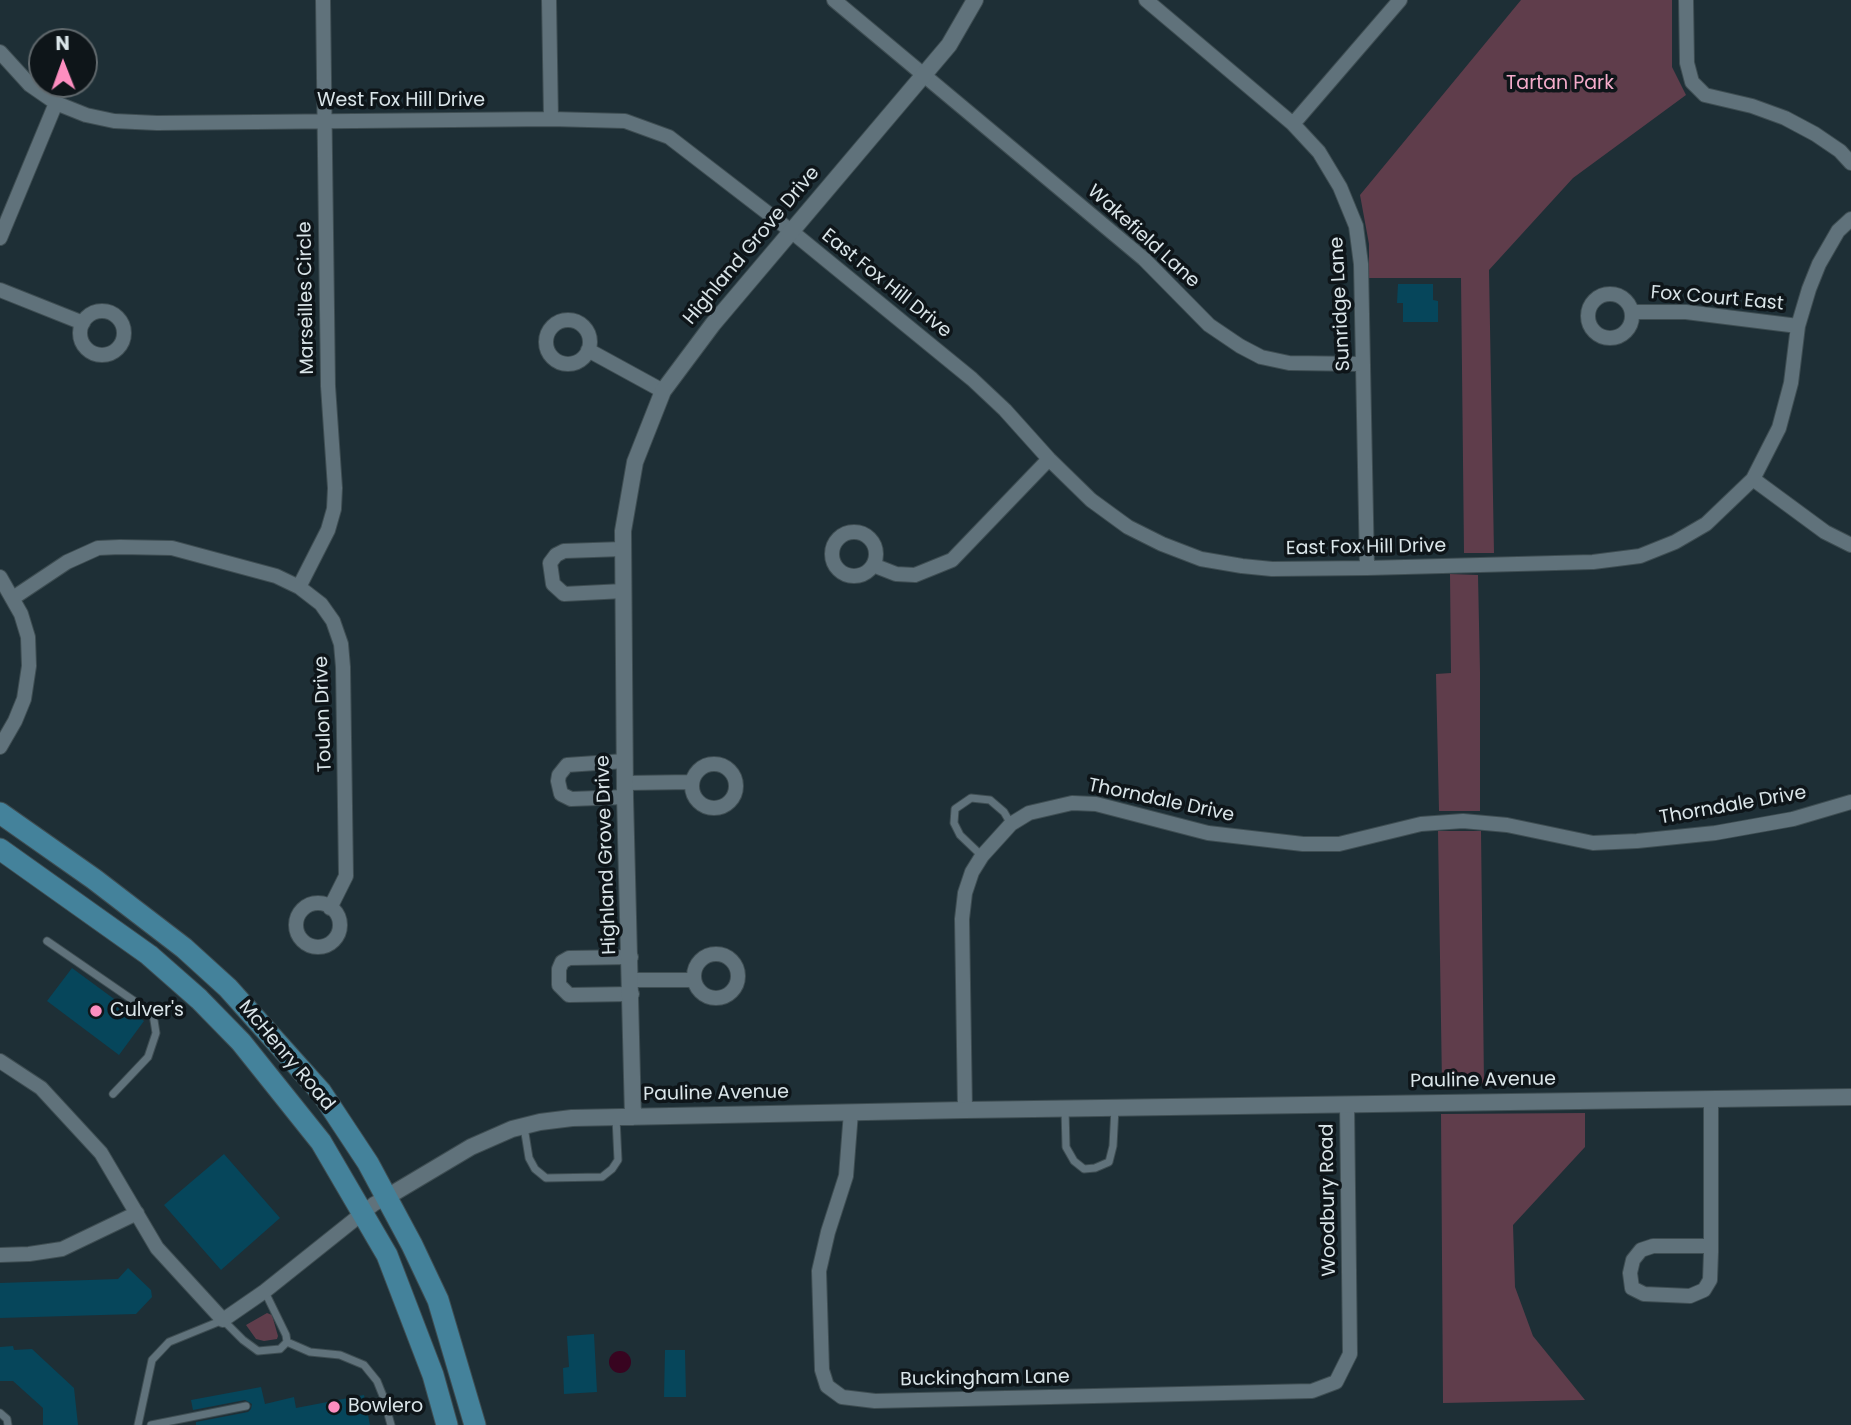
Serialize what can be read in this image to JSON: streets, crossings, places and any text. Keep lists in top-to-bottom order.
{
  "streets": {
    "main road": ["McHenry Road"],
    "street": [
      "West Fox Hill Drive",
      "Wakefield Lane",
      "Highland Grove Drive",
      "East Fox Hill Drive",
      "Marseilles Circle",
      "Fox Court East",
      "Sunridge Lane",
      "Toulon Drive",
      "Thorndale Drive",
      "Pauline Avenue",
      "Woodbury Road",
      "Buckingham Lane"
    ]
  },
  "crossings": [
    ["West Fox Hill Drive", "Highland Grove Drive"],
    ["West Fox Hill Drive", "East Fox Hill Drive"],
    ["West Fox Hill Drive", "Marseilles Circle"],
    ["Wakefield Lane", "Highland Grove Drive"],
    ["Wakefield Lane", "Sunridge Lane"],
    ["Highland Grove Drive", "East Fox Hill Drive"],
    ["Highland Grove Drive", "Pauline Avenue"],
    ["East Fox Hill Drive", "Fox Court East"],
    ["East Fox Hill Drive", "Sunridge Lane"],
    ["Marseilles Circle", "Toulon Drive"],
    ["Thorndale Drive", "Pauline Avenue"],
    ["McHenry Road", "Pauline Avenue"],
    ["Pauline Avenue", "Woodbury Road"],
    ["Pauline Avenue", "Buckingham Lane"],
    ["Woodbury Road", "Buckingham Lane"]
  ],
  "parks": ["Tartan Park"],
  "places": ["Culver's", "Bowlero"],
  "north": "top"
}
